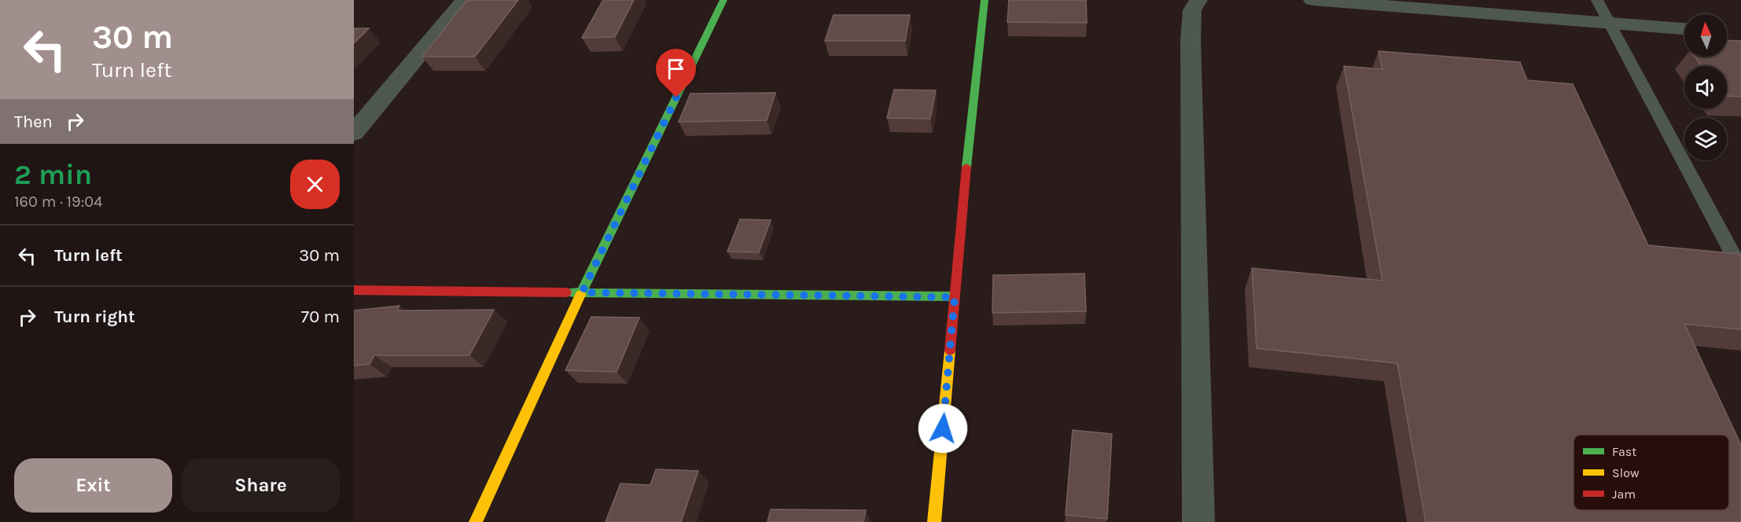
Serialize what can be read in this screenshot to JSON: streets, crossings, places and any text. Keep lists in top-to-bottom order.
{
  "legend": ["Fast", "Slow", "Jam"],
  "north": "top",
  "page": {
    "turn": ["30 m", "Turn left"],
    "then": "Then",
    "heading": ["2 min", "160 m · 19:04"],
    "list": [
      {
        "name": "Turn left",
        "value": "30 m"
      },
      {
        "name": "Turn right",
        "value": "70 m"
      }
    ],
    "buttons": ["Exit", "Share"]
  }
}
